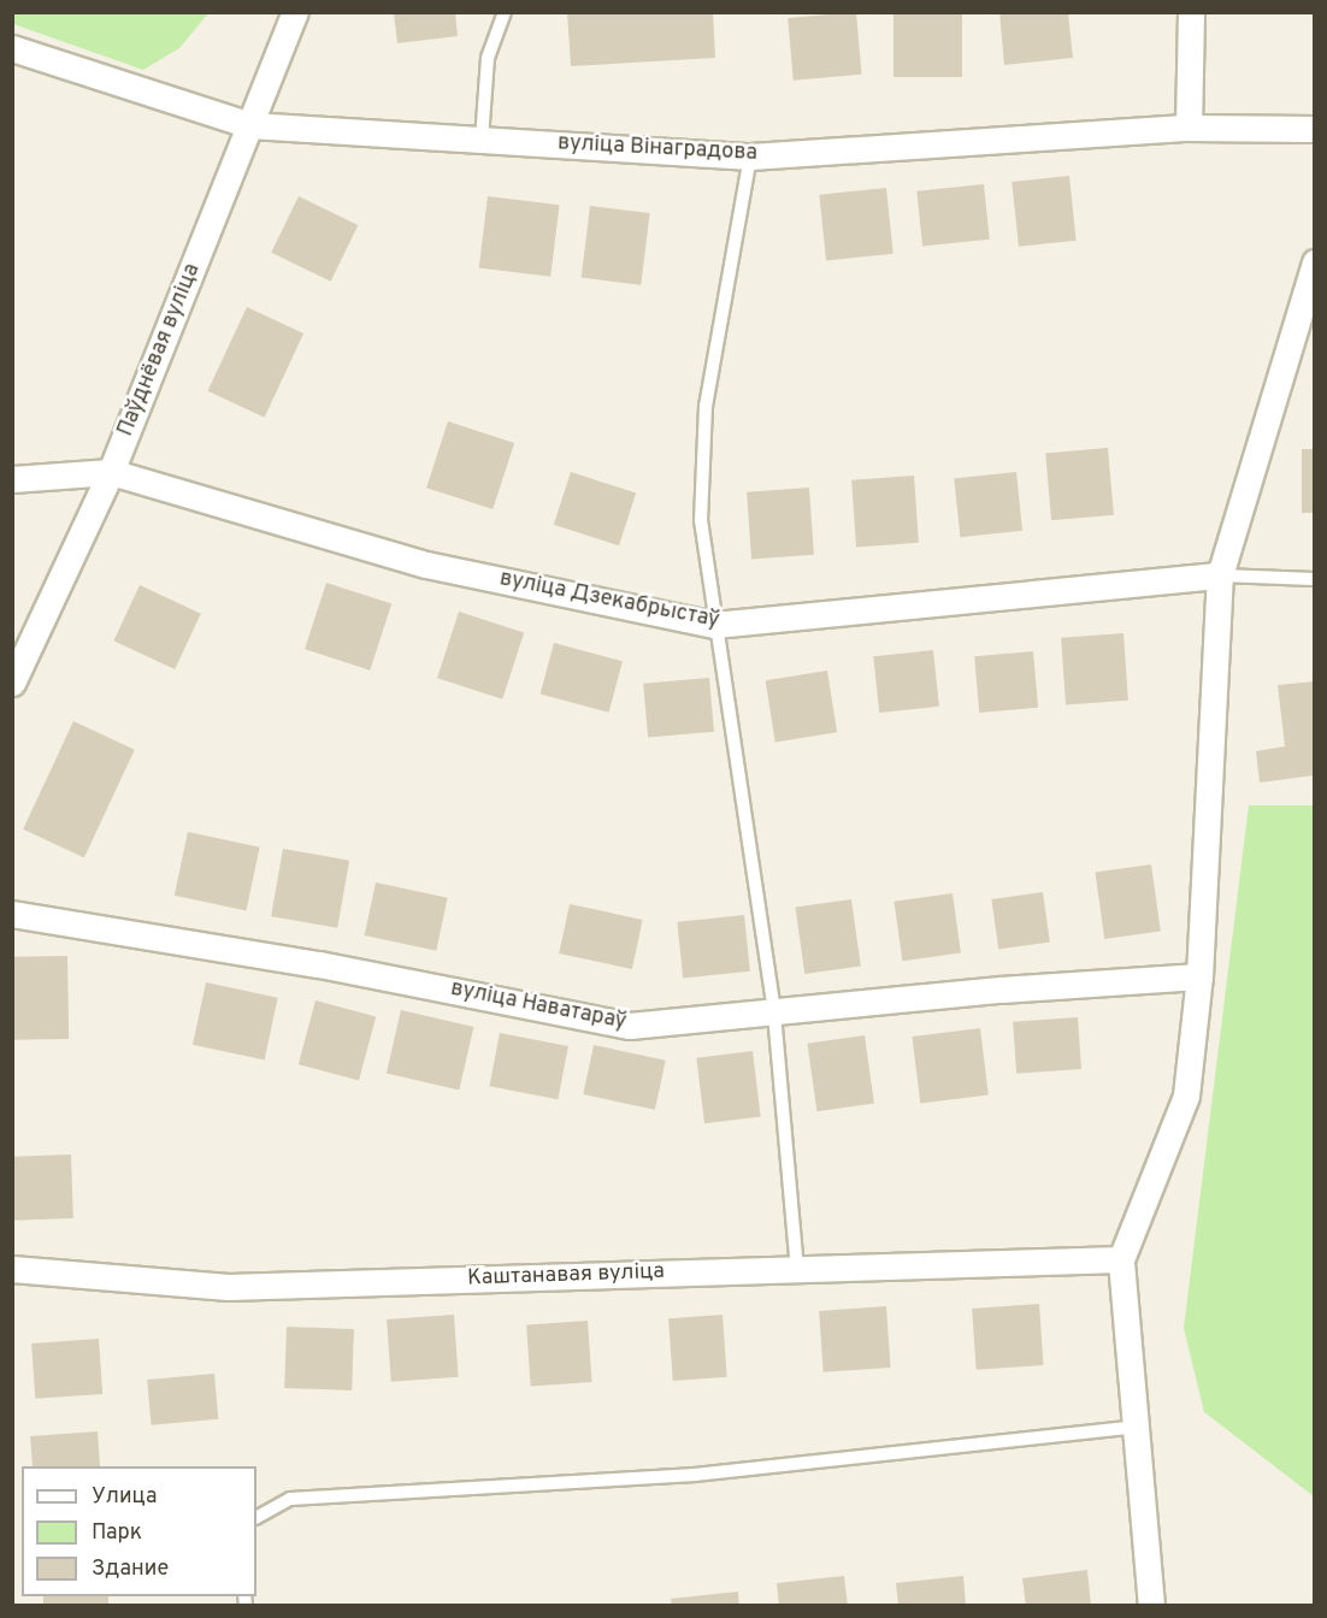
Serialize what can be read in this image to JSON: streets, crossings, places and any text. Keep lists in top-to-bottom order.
{
  "streets": {
    "street": [
      "вуліца Вінаградова",
      "Паўднёвая вуліца",
      "вуліца Дзекабрыстаў",
      "вуліца Наватараў",
      "Каштанавая вуліца"
    ]
  },
  "crossings": [
    ["вуліца Вінаградова", "Паўднёвая вуліца"],
    ["Паўднёвая вуліца", "вуліца Дзекабрыстаў"]
  ],
  "legend": ["Улица", "Парк", "Здание"]
}
